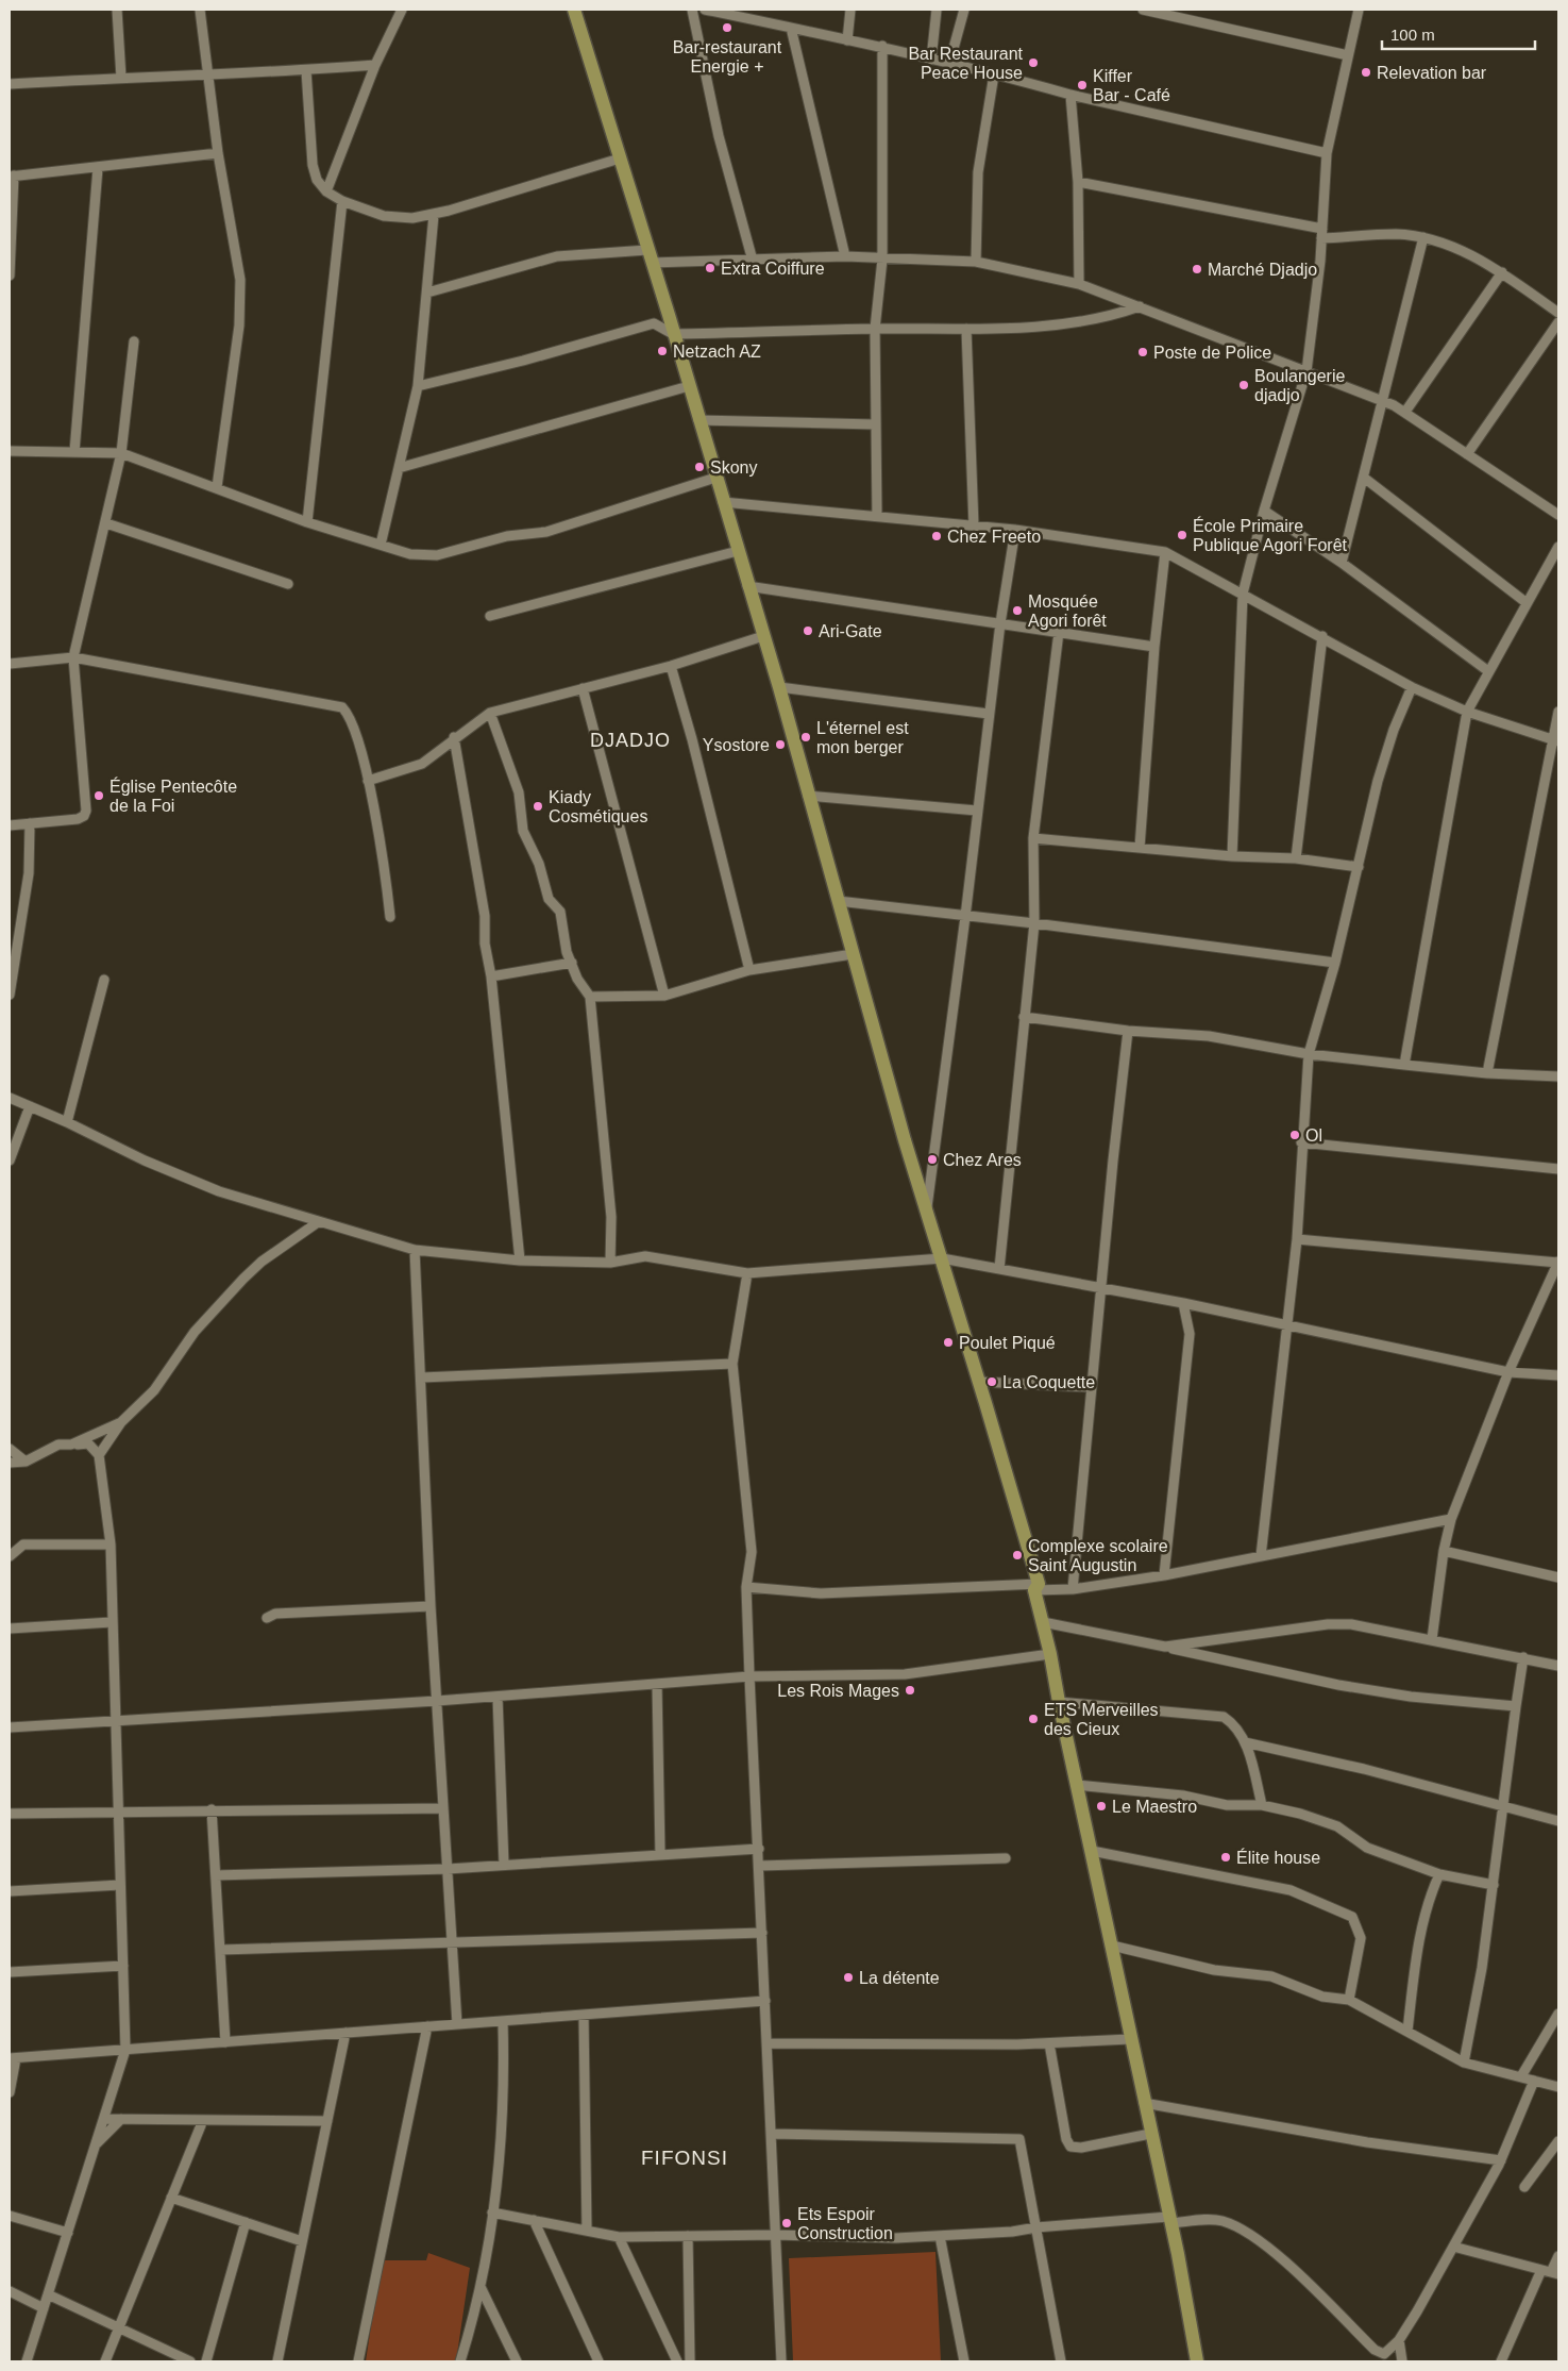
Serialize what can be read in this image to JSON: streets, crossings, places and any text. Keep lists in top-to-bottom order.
{
  "districts": ["DJADJO", "FIFONSI"],
  "places": [
    "Bar-restaurant Energie +",
    "Bar Restaurant Peace House",
    "Relevation bar",
    "Kiffer Bar - Café",
    "Extra Coiffure",
    "Marché Djadjo",
    "Netzach AZ",
    "Poste de Police",
    "Boulangerie djadjo",
    "Skony",
    "École Primaire Publique Agori Forêt",
    "Chez Freeto",
    "Mosquée Agori forêt",
    "Ari-Gate",
    "L'éternel est mon berger",
    "Ysostore",
    "Église Pentecôte de la Foi",
    "Kiady Cosmétiques",
    "Ol",
    "Chez Ares",
    "Poulet Piqué",
    "La Coquette",
    "Complexe scolaire Saint Augustin",
    "Les Rois Mages",
    "ETS Merveilles des Cieux",
    "Le Maestro",
    "Élite house",
    "La détente",
    "Ets Espoir Construction"
  ],
  "scale_bar": "100 m"
}
